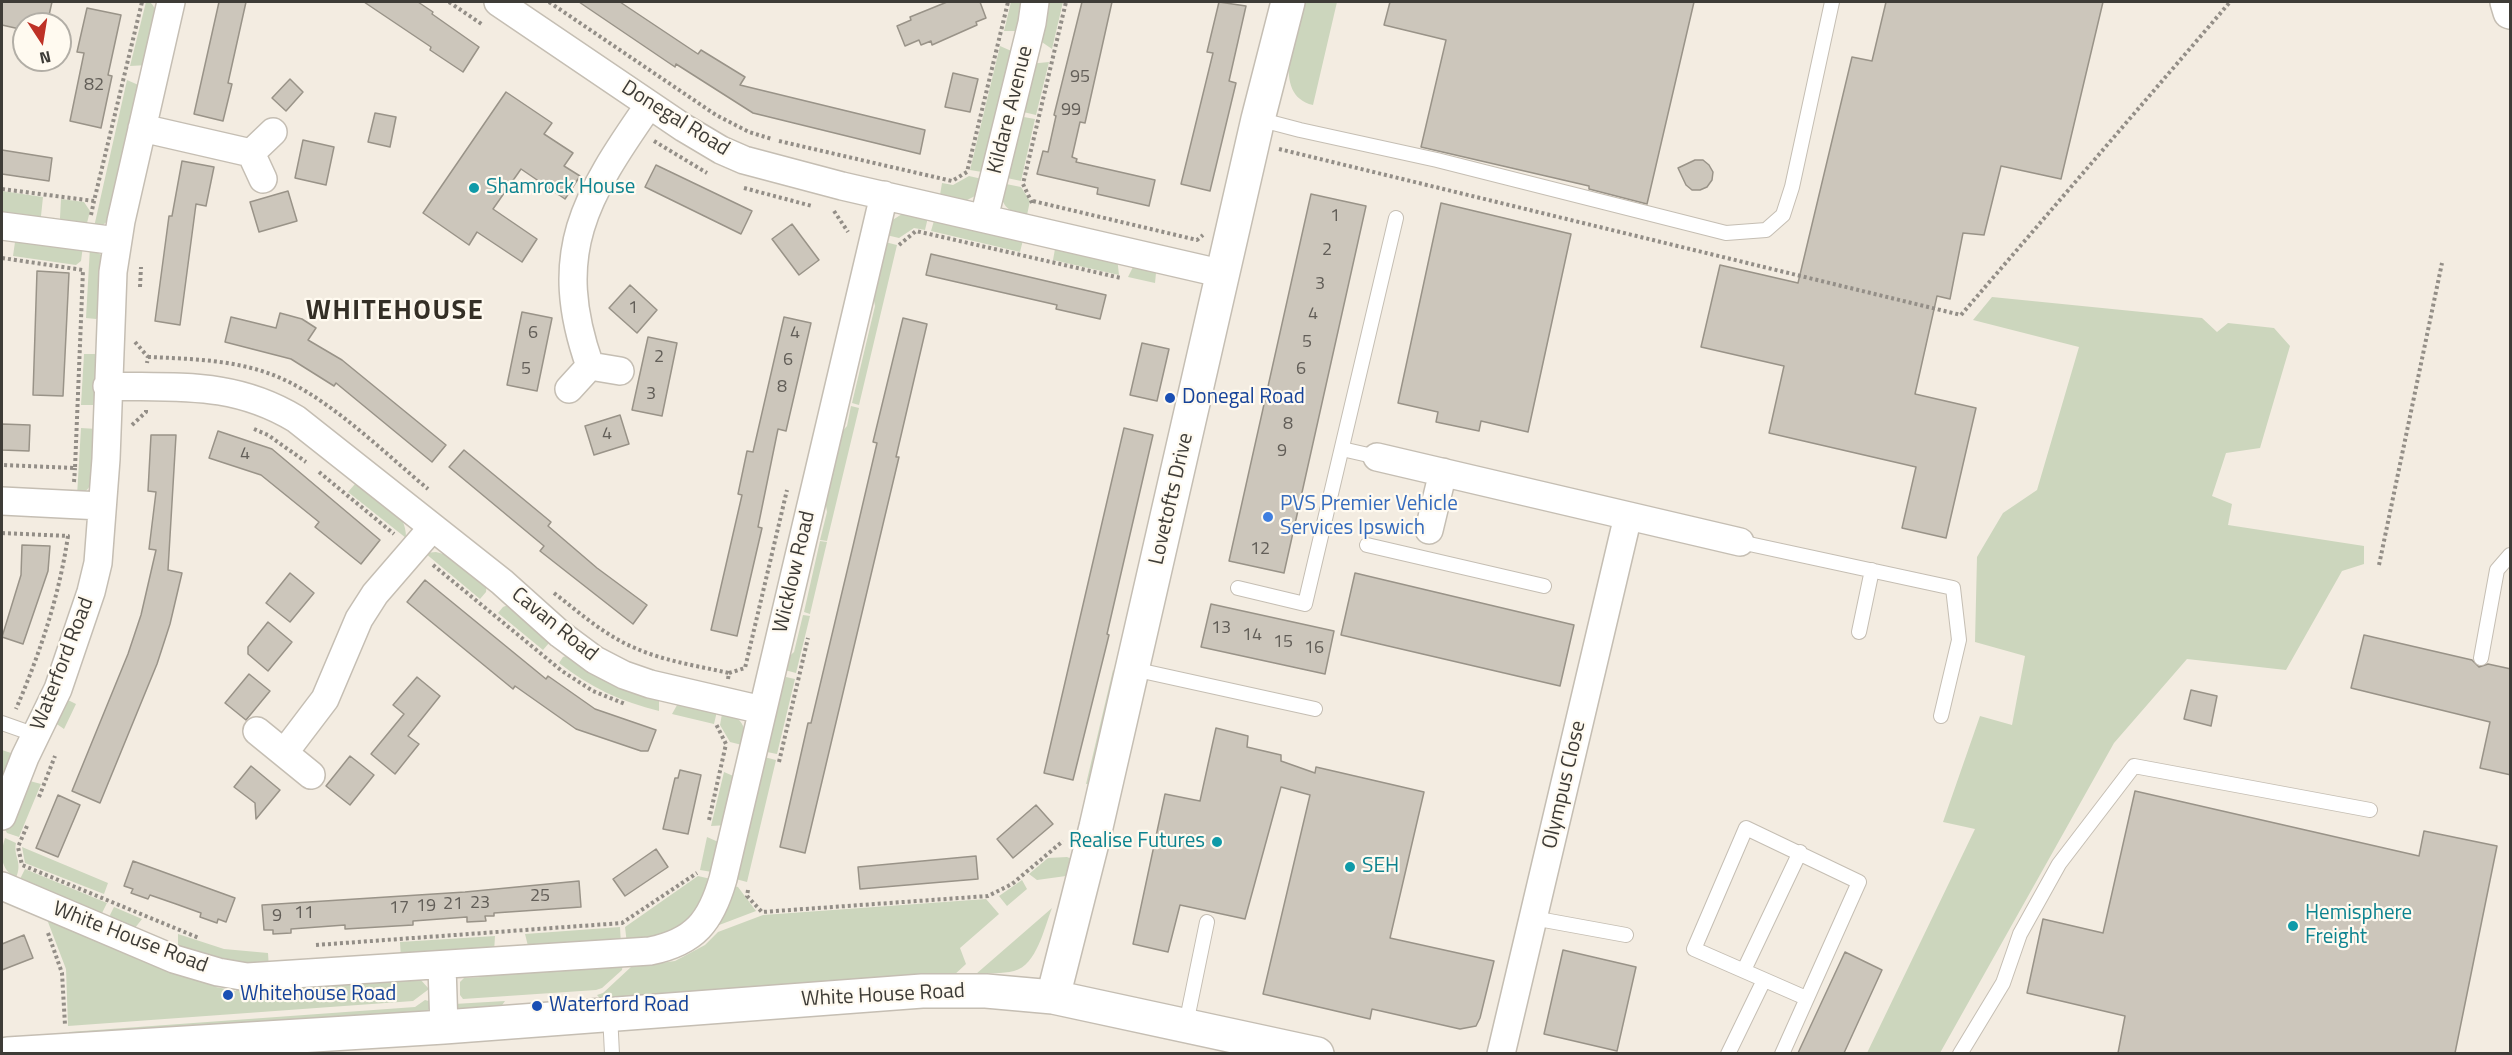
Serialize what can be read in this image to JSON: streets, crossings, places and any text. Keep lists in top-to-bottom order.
{
  "streets": {
    "main road": ["Lovetofts Drive", "White House Road"],
    "street": [
      "Kildare Avenue",
      "Donegal Road",
      "Wicklow Road",
      "Cavan Road",
      "Waterford Road",
      "Olympus Close"
    ]
  },
  "crossings": [
    ["Kildare Avenue", "Donegal Road"],
    ["Donegal Road", "Lovetofts Drive"],
    ["Donegal Road", "Wicklow Road"],
    ["Lovetofts Drive", "White House Road"],
    ["Wicklow Road", "Cavan Road"],
    ["Wicklow Road", "White House Road"],
    ["Cavan Road", "Waterford Road"]
  ],
  "districts": ["WHITEHOUSE"],
  "places": [
    "Shamrock House",
    "Donegal Road",
    "PVS Premier Vehicle Services Ipswich",
    "Realise Futures",
    "SEH",
    "Hemisphere Freight",
    "Whitehouse Road",
    "Waterford Road"
  ],
  "house_numbers": [
    "95",
    "82",
    "99",
    "1",
    "2",
    "3",
    "1",
    "4",
    "6",
    "4",
    "5",
    "2",
    "6",
    "5",
    "6",
    "8",
    "3",
    "8",
    "4",
    "9",
    "4",
    "12",
    "13",
    "14",
    "15",
    "16",
    "25",
    "23",
    "21",
    "19",
    "17",
    "11",
    "9"
  ],
  "north": "bottom"
}
